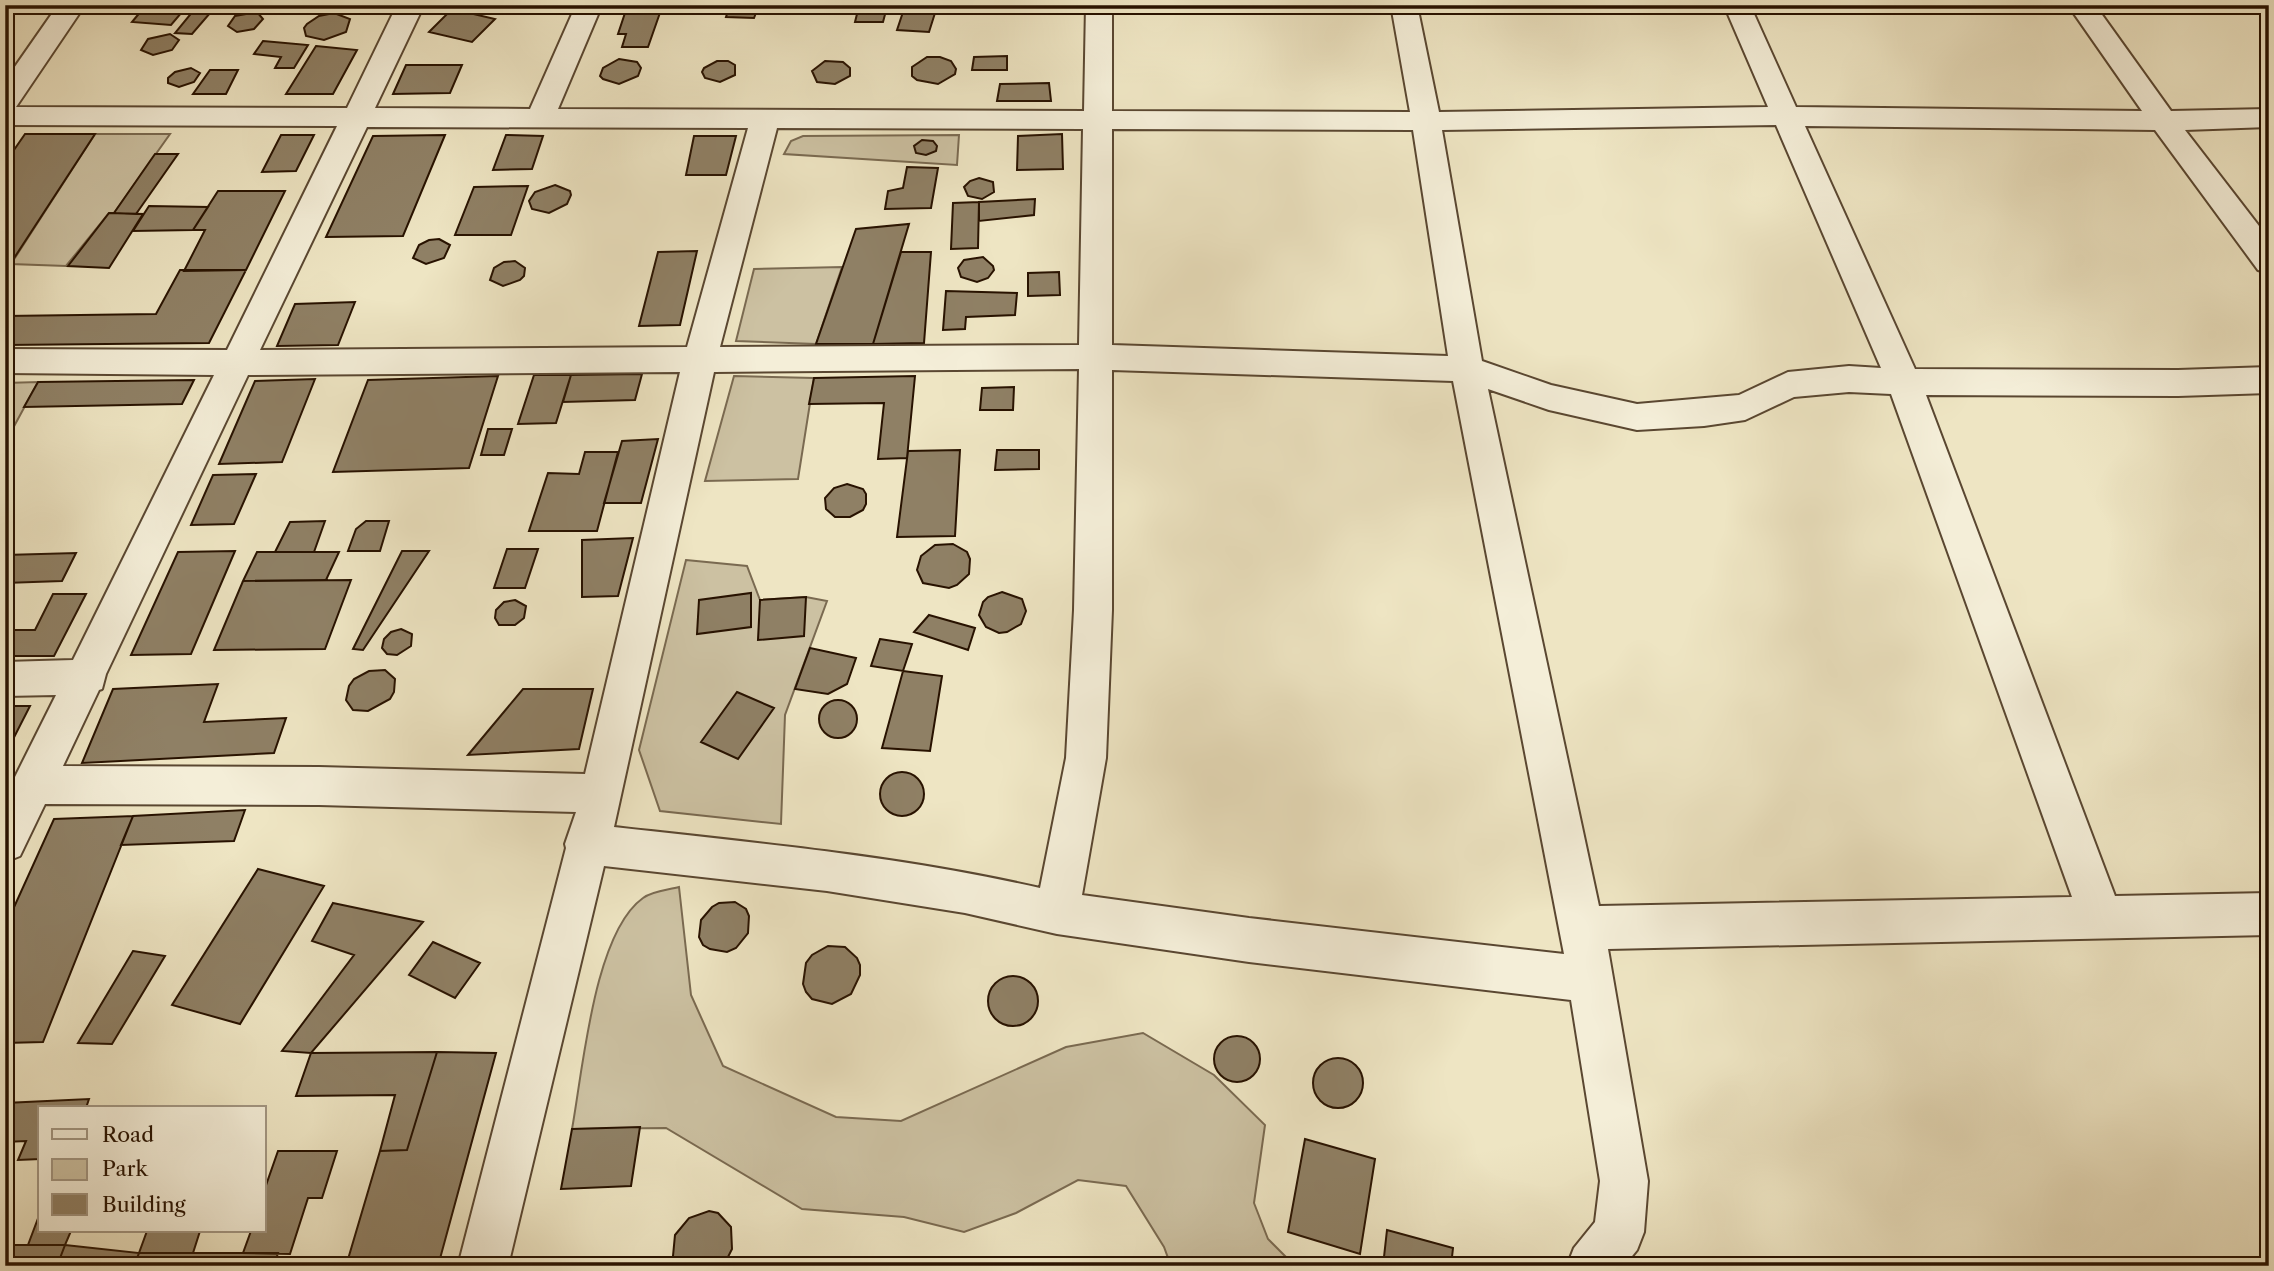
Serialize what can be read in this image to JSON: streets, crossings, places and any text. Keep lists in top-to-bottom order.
{
  "legend": ["Road", "Park", "Building"]
}
